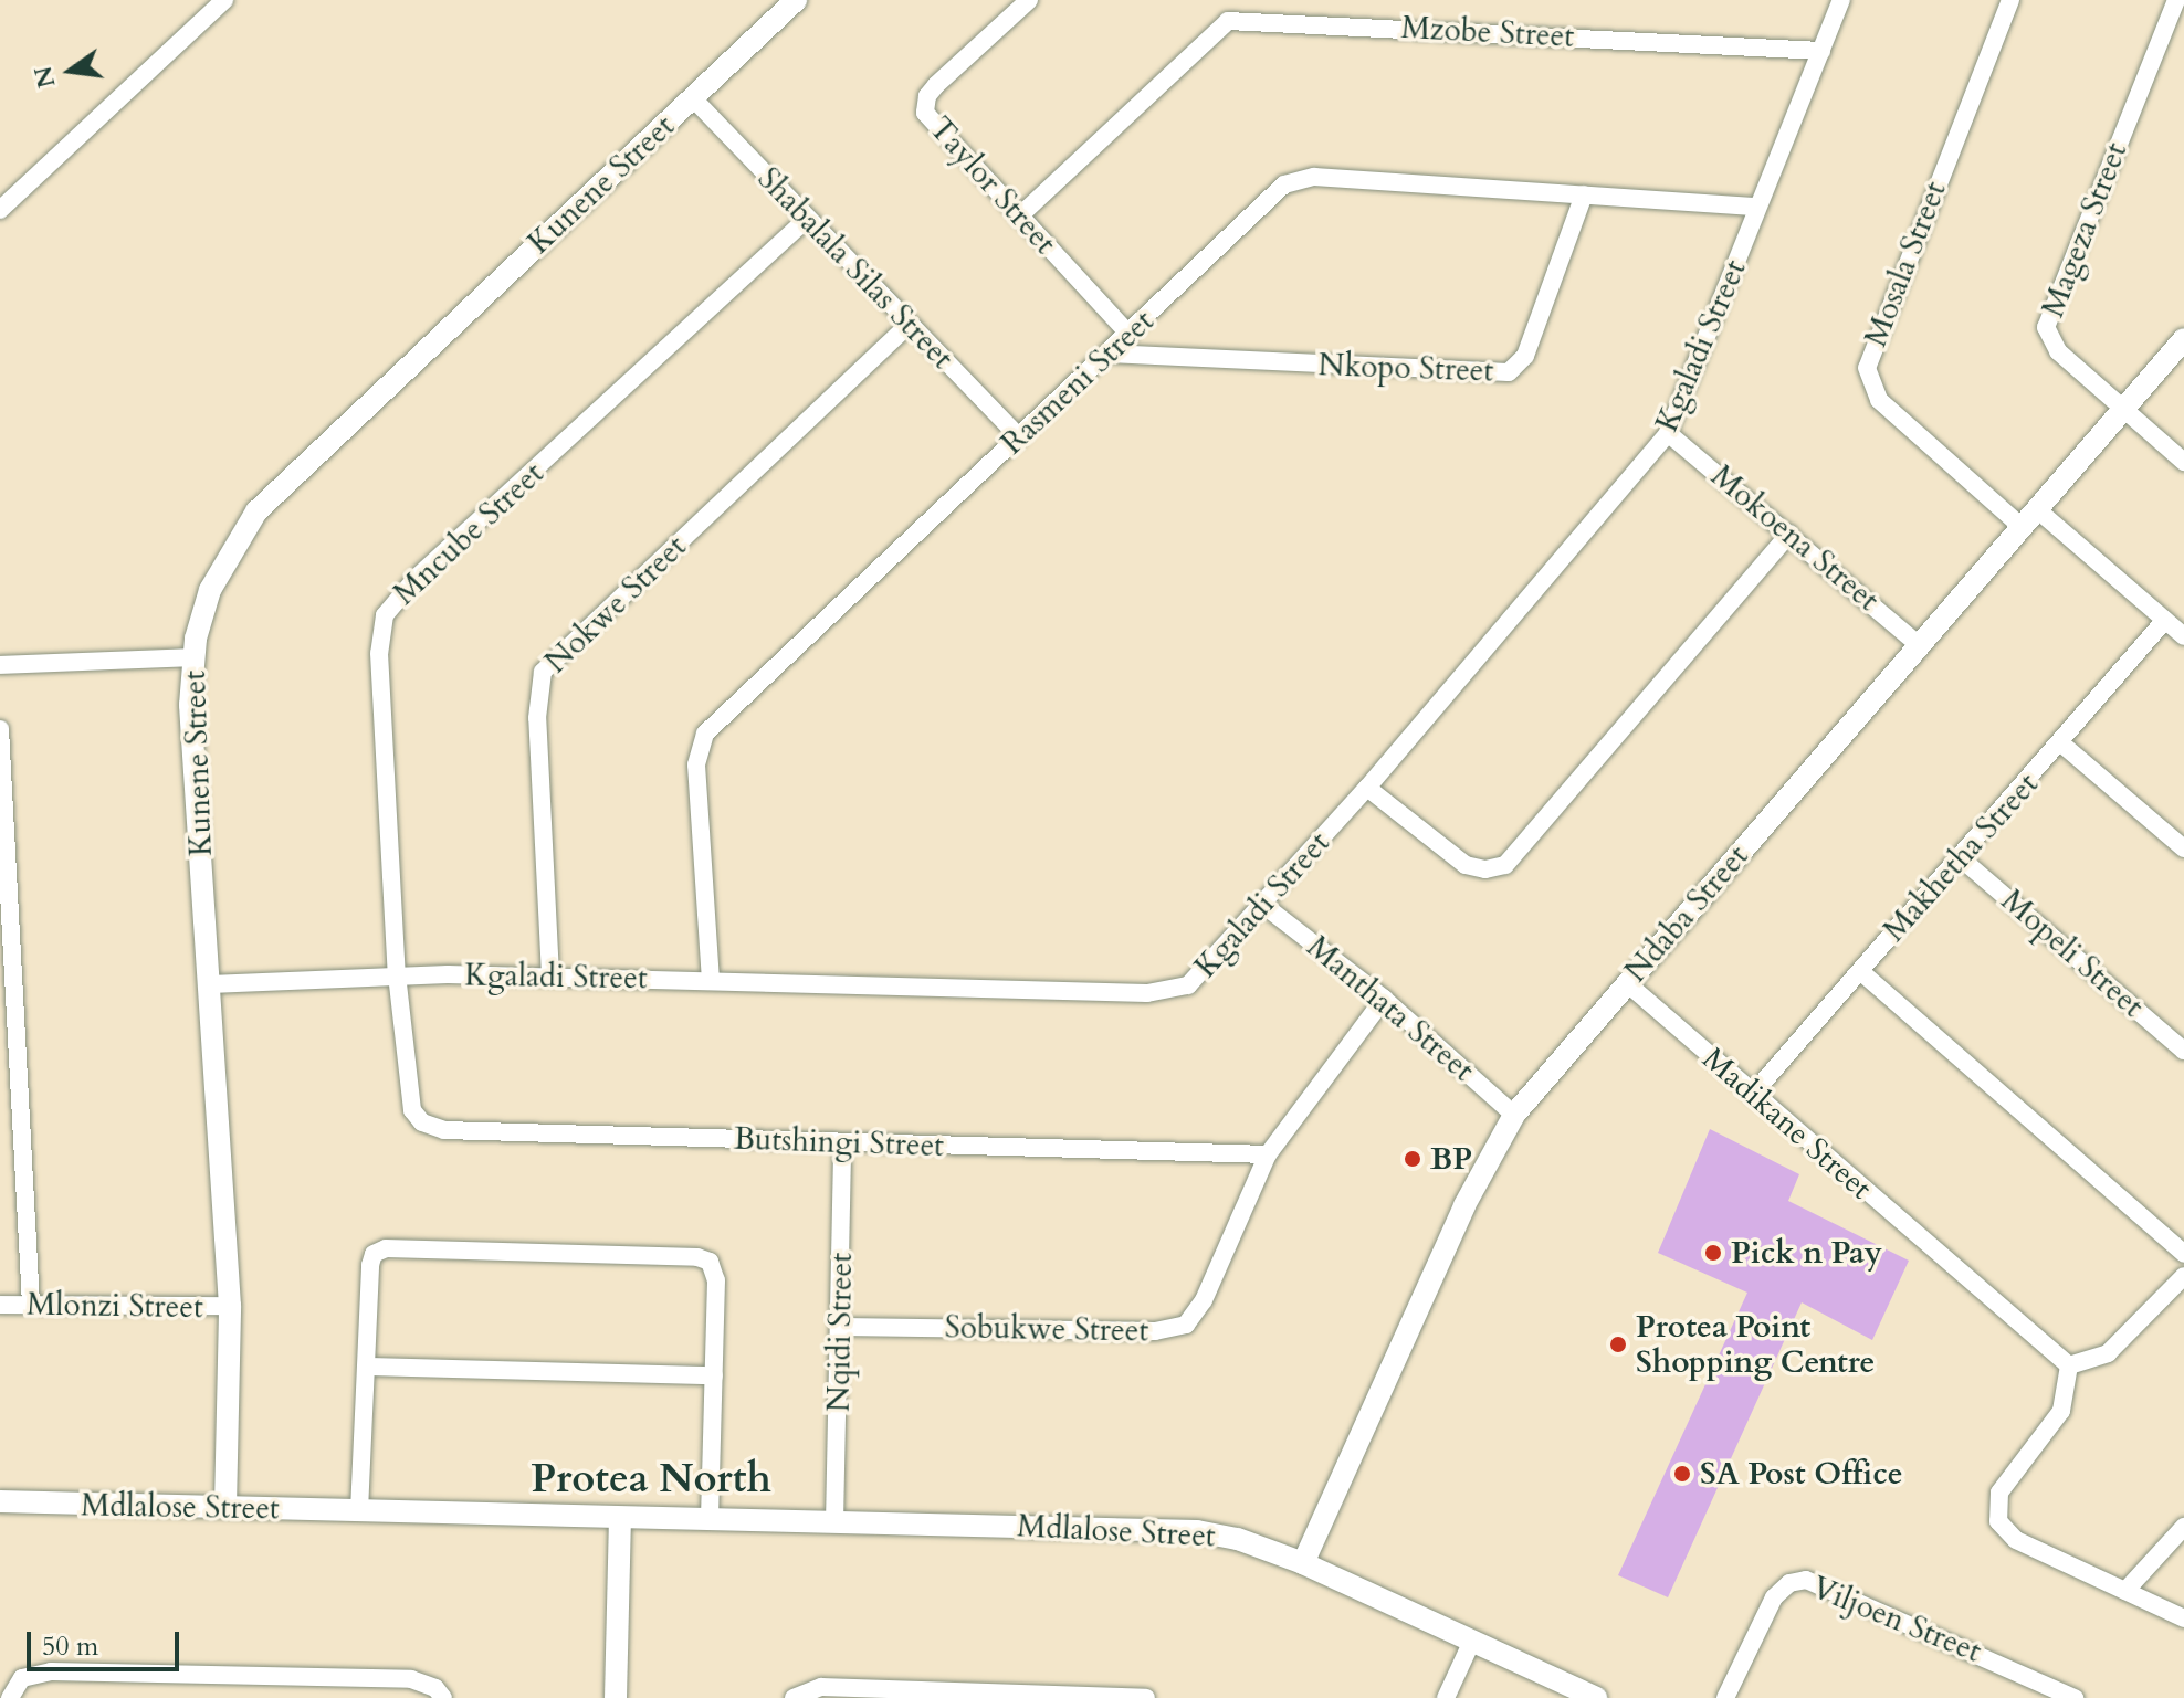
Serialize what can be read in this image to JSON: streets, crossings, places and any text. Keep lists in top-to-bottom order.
{
  "streets": {
    "street": [
      "Mzobe Street",
      "Kunene Street",
      "Taylor Street",
      "Mageza Street",
      "Mosala Street",
      "Shabalala Silas Street",
      "Kgaladi Street",
      "Nkopo Street",
      "Rasmeni Street",
      "Mncube Street",
      "Mokoena Street",
      "Nokwe Street",
      "Makhetha Street",
      "Ndaba Street",
      "Mopeli Street",
      "Manthata Street",
      "Madikane Street",
      "Butshingi Street",
      "Mlonzi Street",
      "Sobukwe Street",
      "Nqidi Street",
      "Mdlalose Street",
      "Viljoen Street"
    ]
  },
  "crossings": [
    ["Mzobe Street", "Taylor Street"],
    ["Mzobe Street", "Kgaladi Street"],
    ["Kunene Street", "Shabalala Silas Street"],
    ["Kunene Street", "Kgaladi Street"],
    ["Kunene Street", "Mlonzi Street"],
    ["Kunene Street", "Mdlalose Street"],
    ["Taylor Street", "Rasmeni Street"],
    ["Mageza Street", "Ndaba Street"],
    ["Mosala Street", "Ndaba Street"],
    ["Shabalala Silas Street", "Rasmeni Street"],
    ["Shabalala Silas Street", "Mncube Street"],
    ["Shabalala Silas Street", "Nokwe Street"],
    ["Kgaladi Street", "Rasmeni Street"],
    ["Kgaladi Street", "Mncube Street"],
    ["Kgaladi Street", "Mokoena Street"],
    ["Kgaladi Street", "Nokwe Street"],
    ["Kgaladi Street", "Manthata Street"],
    ["Nkopo Street", "Rasmeni Street"],
    ["Mncube Street", "Butshingi Street"],
    ["Mokoena Street", "Ndaba Street"],
    ["Makhetha Street", "Mopeli Street"],
    ["Makhetha Street", "Madikane Street"],
    ["Ndaba Street", "Manthata Street"],
    ["Ndaba Street", "Madikane Street"],
    ["Ndaba Street", "Mdlalose Street"],
    ["Manthata Street", "Sobukwe Street"],
    ["Butshingi Street", "Sobukwe Street"],
    ["Butshingi Street", "Nqidi Street"],
    ["Sobukwe Street", "Nqidi Street"],
    ["Nqidi Street", "Mdlalose Street"]
  ],
  "districts": ["Protea North"],
  "places": [
    "BP",
    "Pick n Pay",
    "Protea Point Shopping Centre",
    "SA Post Office"
  ],
  "scale_bar": "50 m",
  "north": "left"
}
